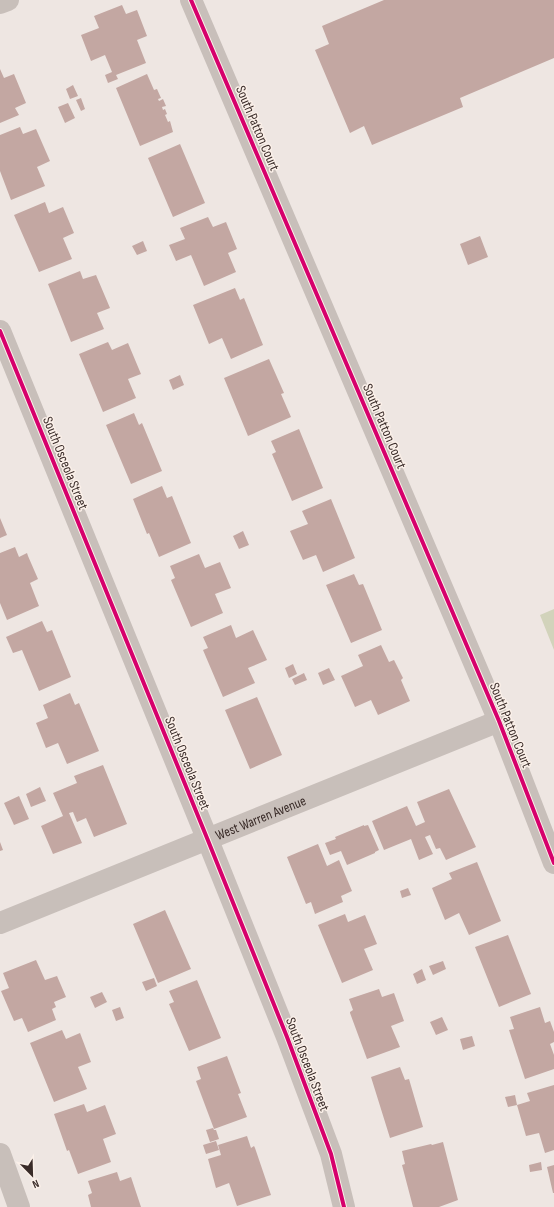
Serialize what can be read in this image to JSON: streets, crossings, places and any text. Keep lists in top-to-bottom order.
{
  "streets": {
    "street": ["South Patton Court", "South Osceola Street", "West Warren Avenue"]
  },
  "crossings": [
    ["South Patton Court", "West Warren Avenue"],
    ["South Osceola Street", "West Warren Avenue"]
  ],
  "north": "bottom right"
}
